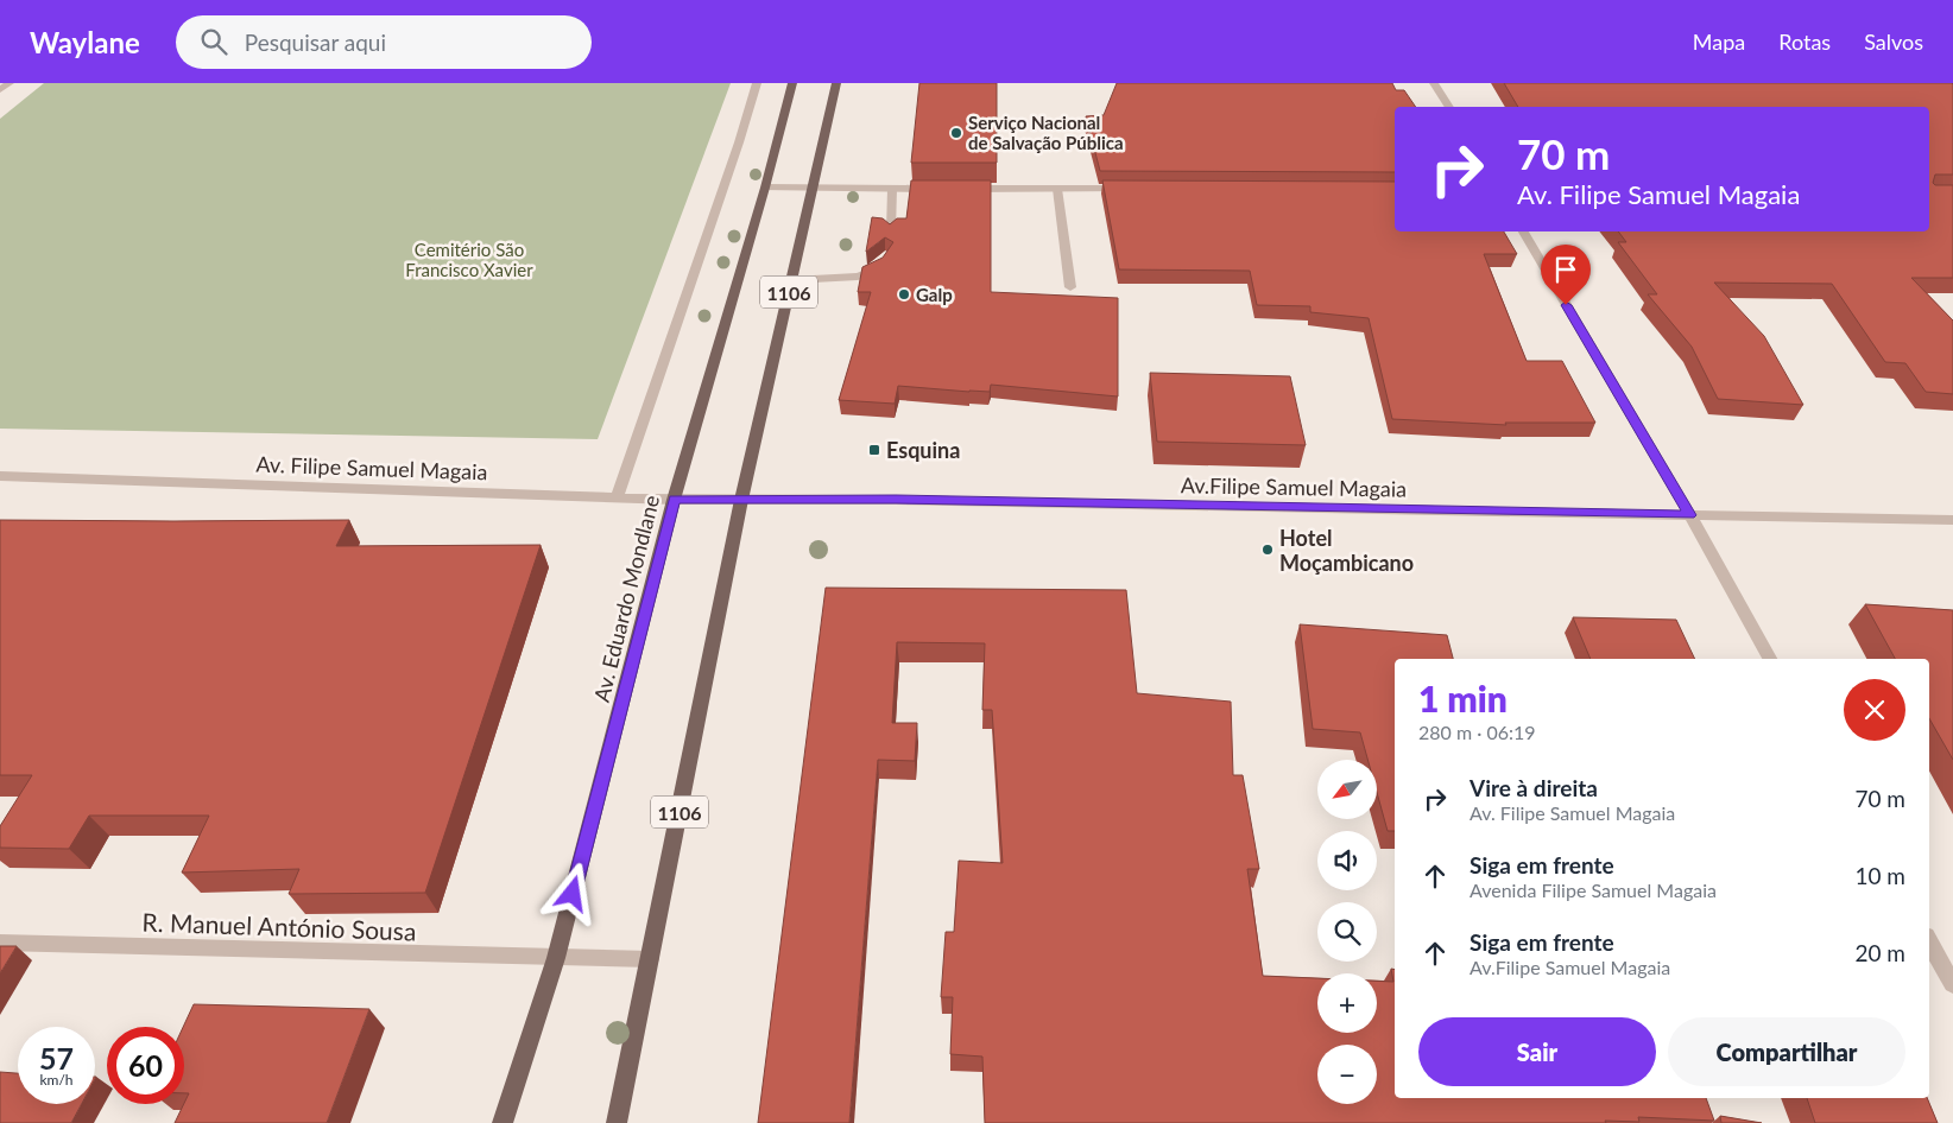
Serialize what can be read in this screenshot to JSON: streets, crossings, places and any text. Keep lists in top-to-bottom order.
{
  "streets": {
    "main road": ["1106", "Av. Eduardo Mondlane"],
    "street": ["Av. Filipe Samuel Magaia", "Av.Filipe Samuel Magaia", "R. Manuel António Sousa"]
  },
  "crossings": [
    ["1106", "Av. Filipe Samuel Magaia"],
    ["1106", "Av.Filipe Samuel Magaia"],
    ["1106", "R. Manuel António Sousa"],
    ["Av. Filipe Samuel Magaia", "Av.Filipe Samuel Magaia"],
    ["Av. Filipe Samuel Magaia", "Av. Eduardo Mondlane"],
    ["Av. Eduardo Mondlane", "R. Manuel António Sousa"]
  ],
  "parks": ["Cemitério São Francisco Xavier"],
  "places": {
    "other": ["Serviço Nacional de Salvação Pública", "Galp", "Hotel Moçambicano"],
    "transit": ["Esquina"]
  },
  "north": "bottom left",
  "page": {
    "header": "Waylane",
    "search": "Pesquisar aqui",
    "nav": ["Mapa", "Rotas", "Salvos"],
    "turn": ["70 m", "Av. Filipe Samuel Magaia"],
    "heading": ["1 min", "280 m · 06:19"],
    "map_buttons": ["+", "−"],
    "list": [
      {
        "name": "Vire à direita",
        "note": "Av. Filipe Samuel Magaia",
        "value": "70 m"
      },
      {
        "name": "Siga em frente",
        "note": "Avenida Filipe Samuel Magaia",
        "value": "10 m"
      },
      {
        "name": "Siga em frente",
        "note": "Av.Filipe Samuel Magaia",
        "value": "20 m"
      }
    ],
    "buttons": ["Sair", "Compartilhar"],
    "speed": "57 km/h",
    "limit": "60"
  }
}
